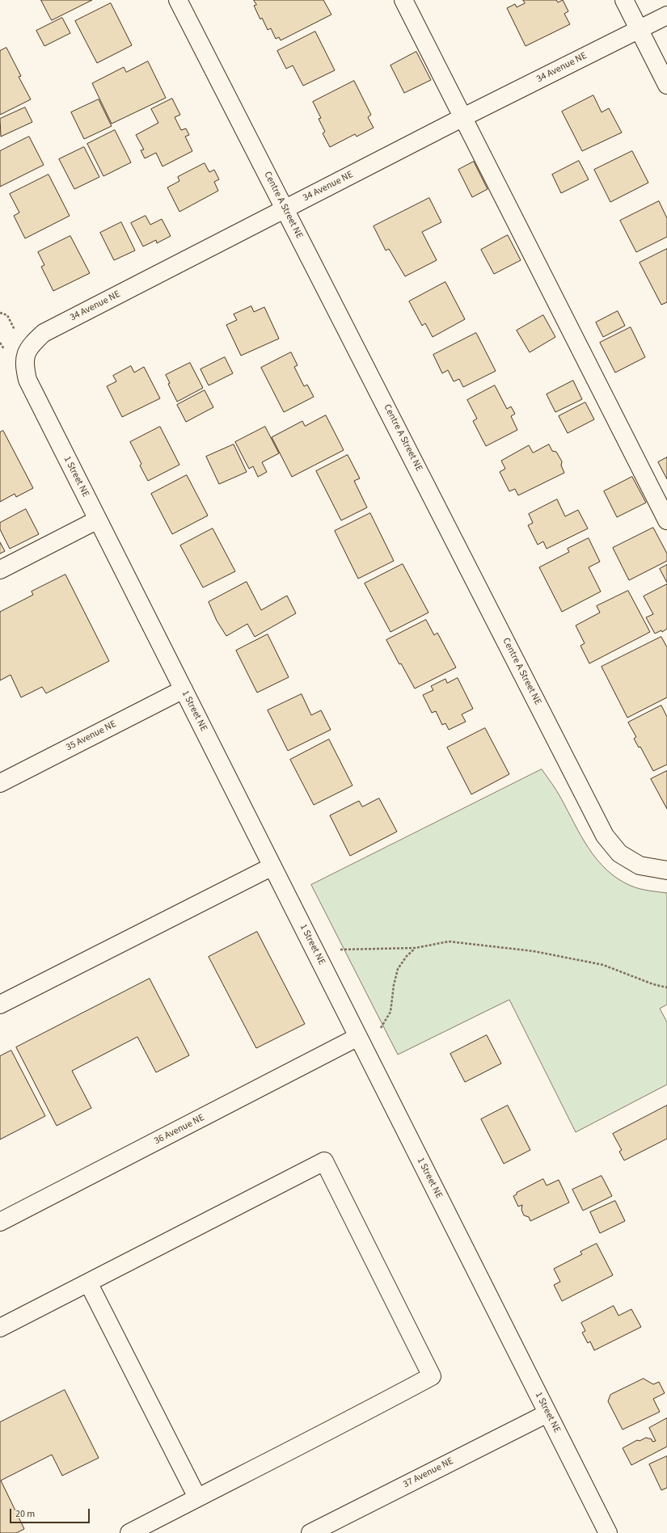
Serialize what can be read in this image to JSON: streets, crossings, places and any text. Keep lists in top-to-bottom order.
{
  "streets": {
    "street": [
      "34 Avenue NE",
      "Centre A Street NE",
      "1 Street NE",
      "35 Avenue NE",
      "36 Avenue NE",
      "37 Avenue NE"
    ]
  },
  "crossings": [
    ["34 Avenue NE", "Centre A Street NE"],
    ["34 Avenue NE", "1 Street NE"],
    ["1 Street NE", "35 Avenue NE"],
    ["1 Street NE", "36 Avenue NE"],
    ["1 Street NE", "37 Avenue NE"]
  ],
  "scale_bar": "20 m"
}
